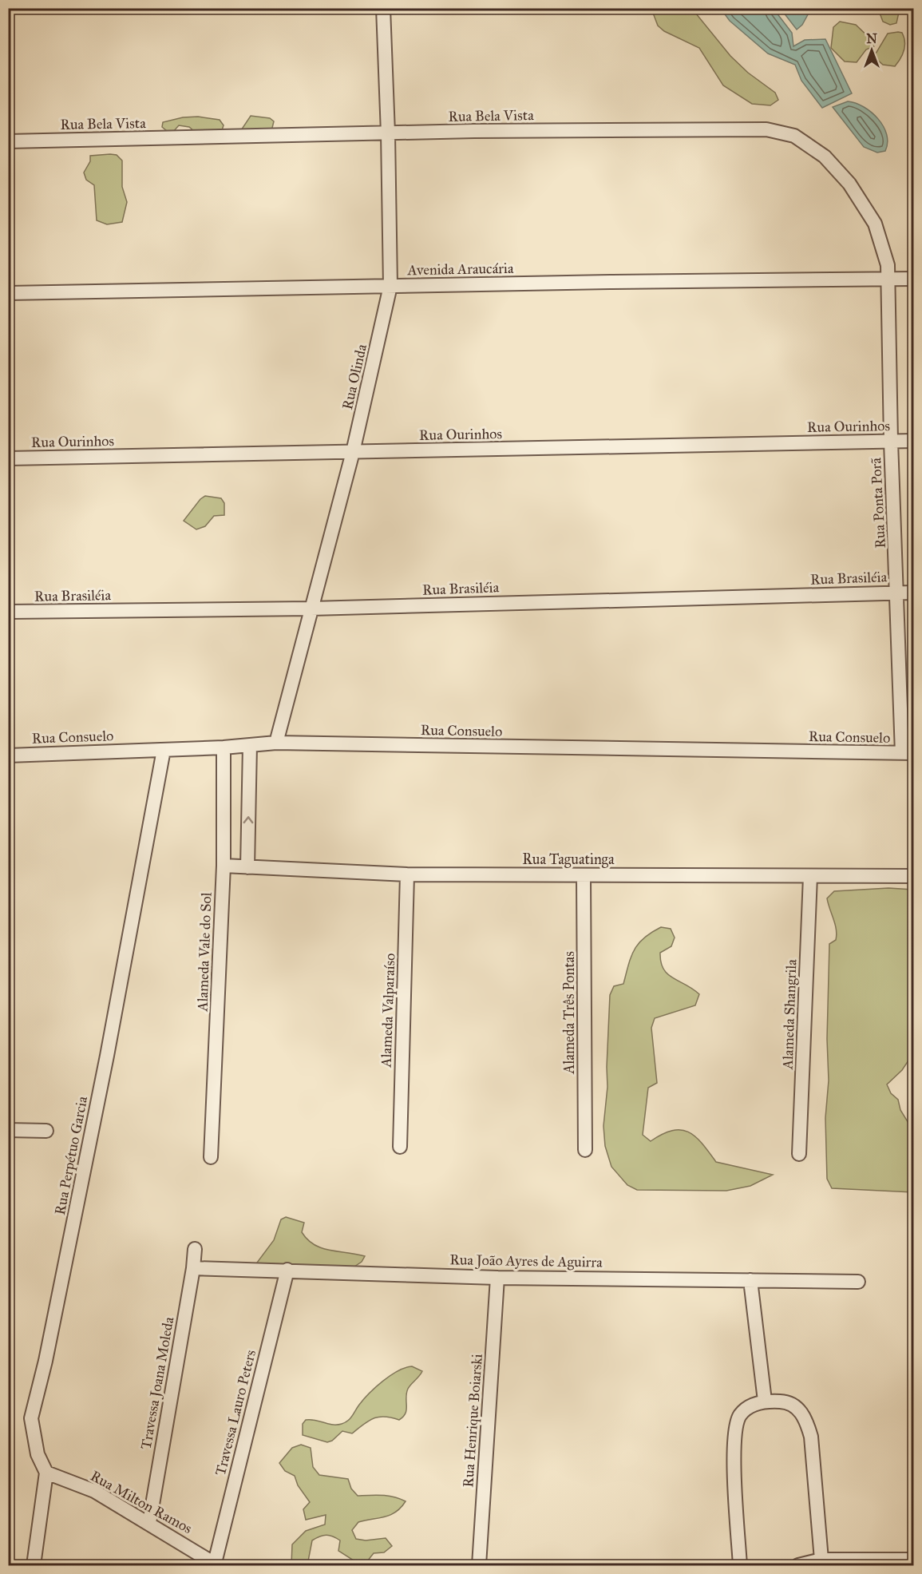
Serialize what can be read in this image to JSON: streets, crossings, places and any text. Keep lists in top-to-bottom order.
{
  "streets": {
    "street": [
      "Rua Bela Vista",
      "Avenida Araucária",
      "Rua Olinda",
      "Rua Ourinhos",
      "Rua Ponta Porã",
      "Rua Brasiléia",
      "Rua Consuelo",
      "Rua Taguatinga",
      "Alameda Vale do Sol",
      "Alameda Valparaíso",
      "Alameda Três Pontas",
      "Alameda Shangrila",
      "Rua Perpétuo Garcia",
      "Rua João Ayres de Aguirra",
      "Travessa Joana Moleda",
      "Travessa Lauro Peters",
      "Rua Henrique Boiarski",
      "Rua Milton Ramos"
    ]
  },
  "crossings": [
    ["Rua Bela Vista", "Avenida Araucária"],
    ["Rua Bela Vista", "Rua Olinda"],
    ["Rua Bela Vista", "Rua Ponta Porã"],
    ["Avenida Araucária", "Rua Olinda"],
    ["Avenida Araucária", "Rua Ponta Porã"],
    ["Rua Olinda", "Rua Ourinhos"],
    ["Rua Olinda", "Rua Brasiléia"],
    ["Rua Olinda", "Rua Consuelo"],
    ["Rua Ourinhos", "Rua Ponta Porã"],
    ["Rua Ponta Porã", "Rua Brasiléia"],
    ["Rua Ponta Porã", "Rua Consuelo"],
    ["Rua Consuelo", "Alameda Vale do Sol"],
    ["Rua Consuelo", "Rua Perpétuo Garcia"],
    ["Rua Taguatinga", "Alameda Vale do Sol"],
    ["Rua Taguatinga", "Alameda Valparaíso"],
    ["Rua Taguatinga", "Alameda Três Pontas"],
    ["Rua Taguatinga", "Alameda Shangrila"],
    ["Rua Perpétuo Garcia", "Rua Milton Ramos"],
    ["Rua João Ayres de Aguirra", "Travessa Joana Moleda"],
    ["Rua João Ayres de Aguirra", "Travessa Lauro Peters"],
    ["Rua João Ayres de Aguirra", "Rua Henrique Boiarski"],
    ["Travessa Joana Moleda", "Rua Milton Ramos"],
    ["Travessa Lauro Peters", "Rua Milton Ramos"]
  ],
  "north": "top"
}
